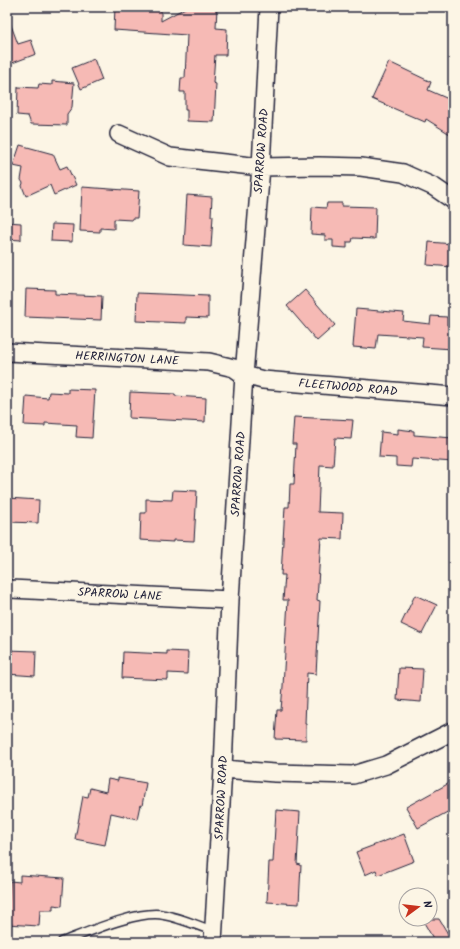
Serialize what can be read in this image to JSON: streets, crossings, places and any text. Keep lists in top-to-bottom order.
{
  "streets": {
    "street": [
      "SPARROW ROAD",
      "HERRINGTON LANE",
      "FLEETWOOD ROAD",
      "SPARROW LANE"
    ]
  },
  "crossings": [
    ["SPARROW ROAD", "HERRINGTON LANE"],
    ["SPARROW ROAD", "FLEETWOOD ROAD"],
    ["SPARROW ROAD", "SPARROW LANE"],
    ["HERRINGTON LANE", "FLEETWOOD ROAD"]
  ],
  "north": "right"
}
